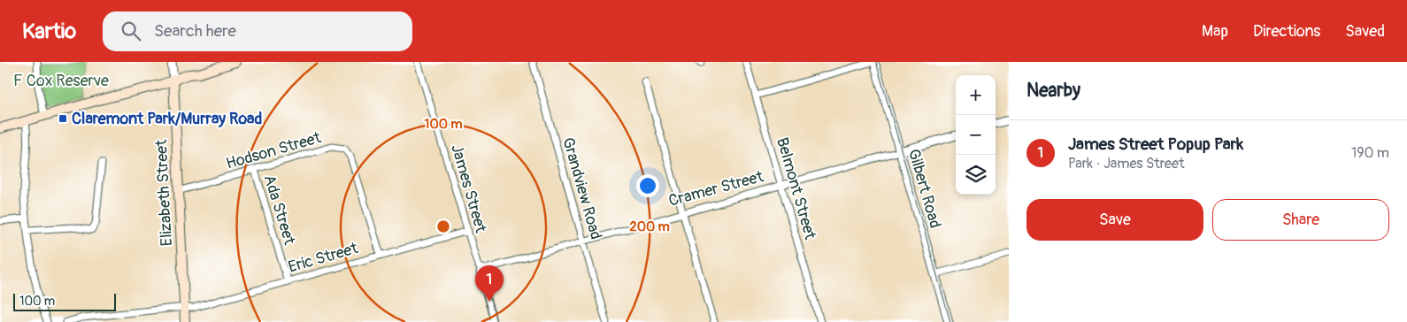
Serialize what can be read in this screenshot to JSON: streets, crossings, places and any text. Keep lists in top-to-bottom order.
{
  "streets": {
    "main road": ["Elizabeth Street"],
    "street": [
      "Hodson Street",
      "James Street",
      "Grandview Road",
      "Cramer Street",
      "Belmont Street",
      "Gilbert Road",
      "Ada Street",
      "Eric Street"
    ]
  },
  "crossings": [
    ["Hodson Street", "Elizabeth Street"],
    ["Hodson Street", "Ada Street"],
    ["Hodson Street", "Eric Street"],
    ["James Street", "Cramer Street"],
    ["James Street", "Eric Street"],
    ["Grandview Road", "Cramer Street"],
    ["Cramer Street", "Belmont Street"],
    ["Cramer Street", "Gilbert Road"],
    ["Elizabeth Street", "Eric Street"],
    ["Ada Street", "Eric Street"]
  ],
  "parks": ["F Cox Reserve"],
  "places": {
    "transit": ["Claremont Park/Murray Road"]
  },
  "scale_bar": "100 m",
  "page": {
    "header": "Kartio",
    "search": "Search here",
    "nav": ["Map", "Directions", "Saved"],
    "heading": "Nearby",
    "map_buttons": ["+", "−"],
    "list": [
      {
        "mark": "1",
        "name": "James Street Popup Park",
        "note": "Park · James Street",
        "value": "190 m"
      }
    ],
    "buttons": ["Save", "Share"],
    "pins": "1",
    "scale": "100 m"
  },
  "rings": ["100 m", "200 m"]
}
